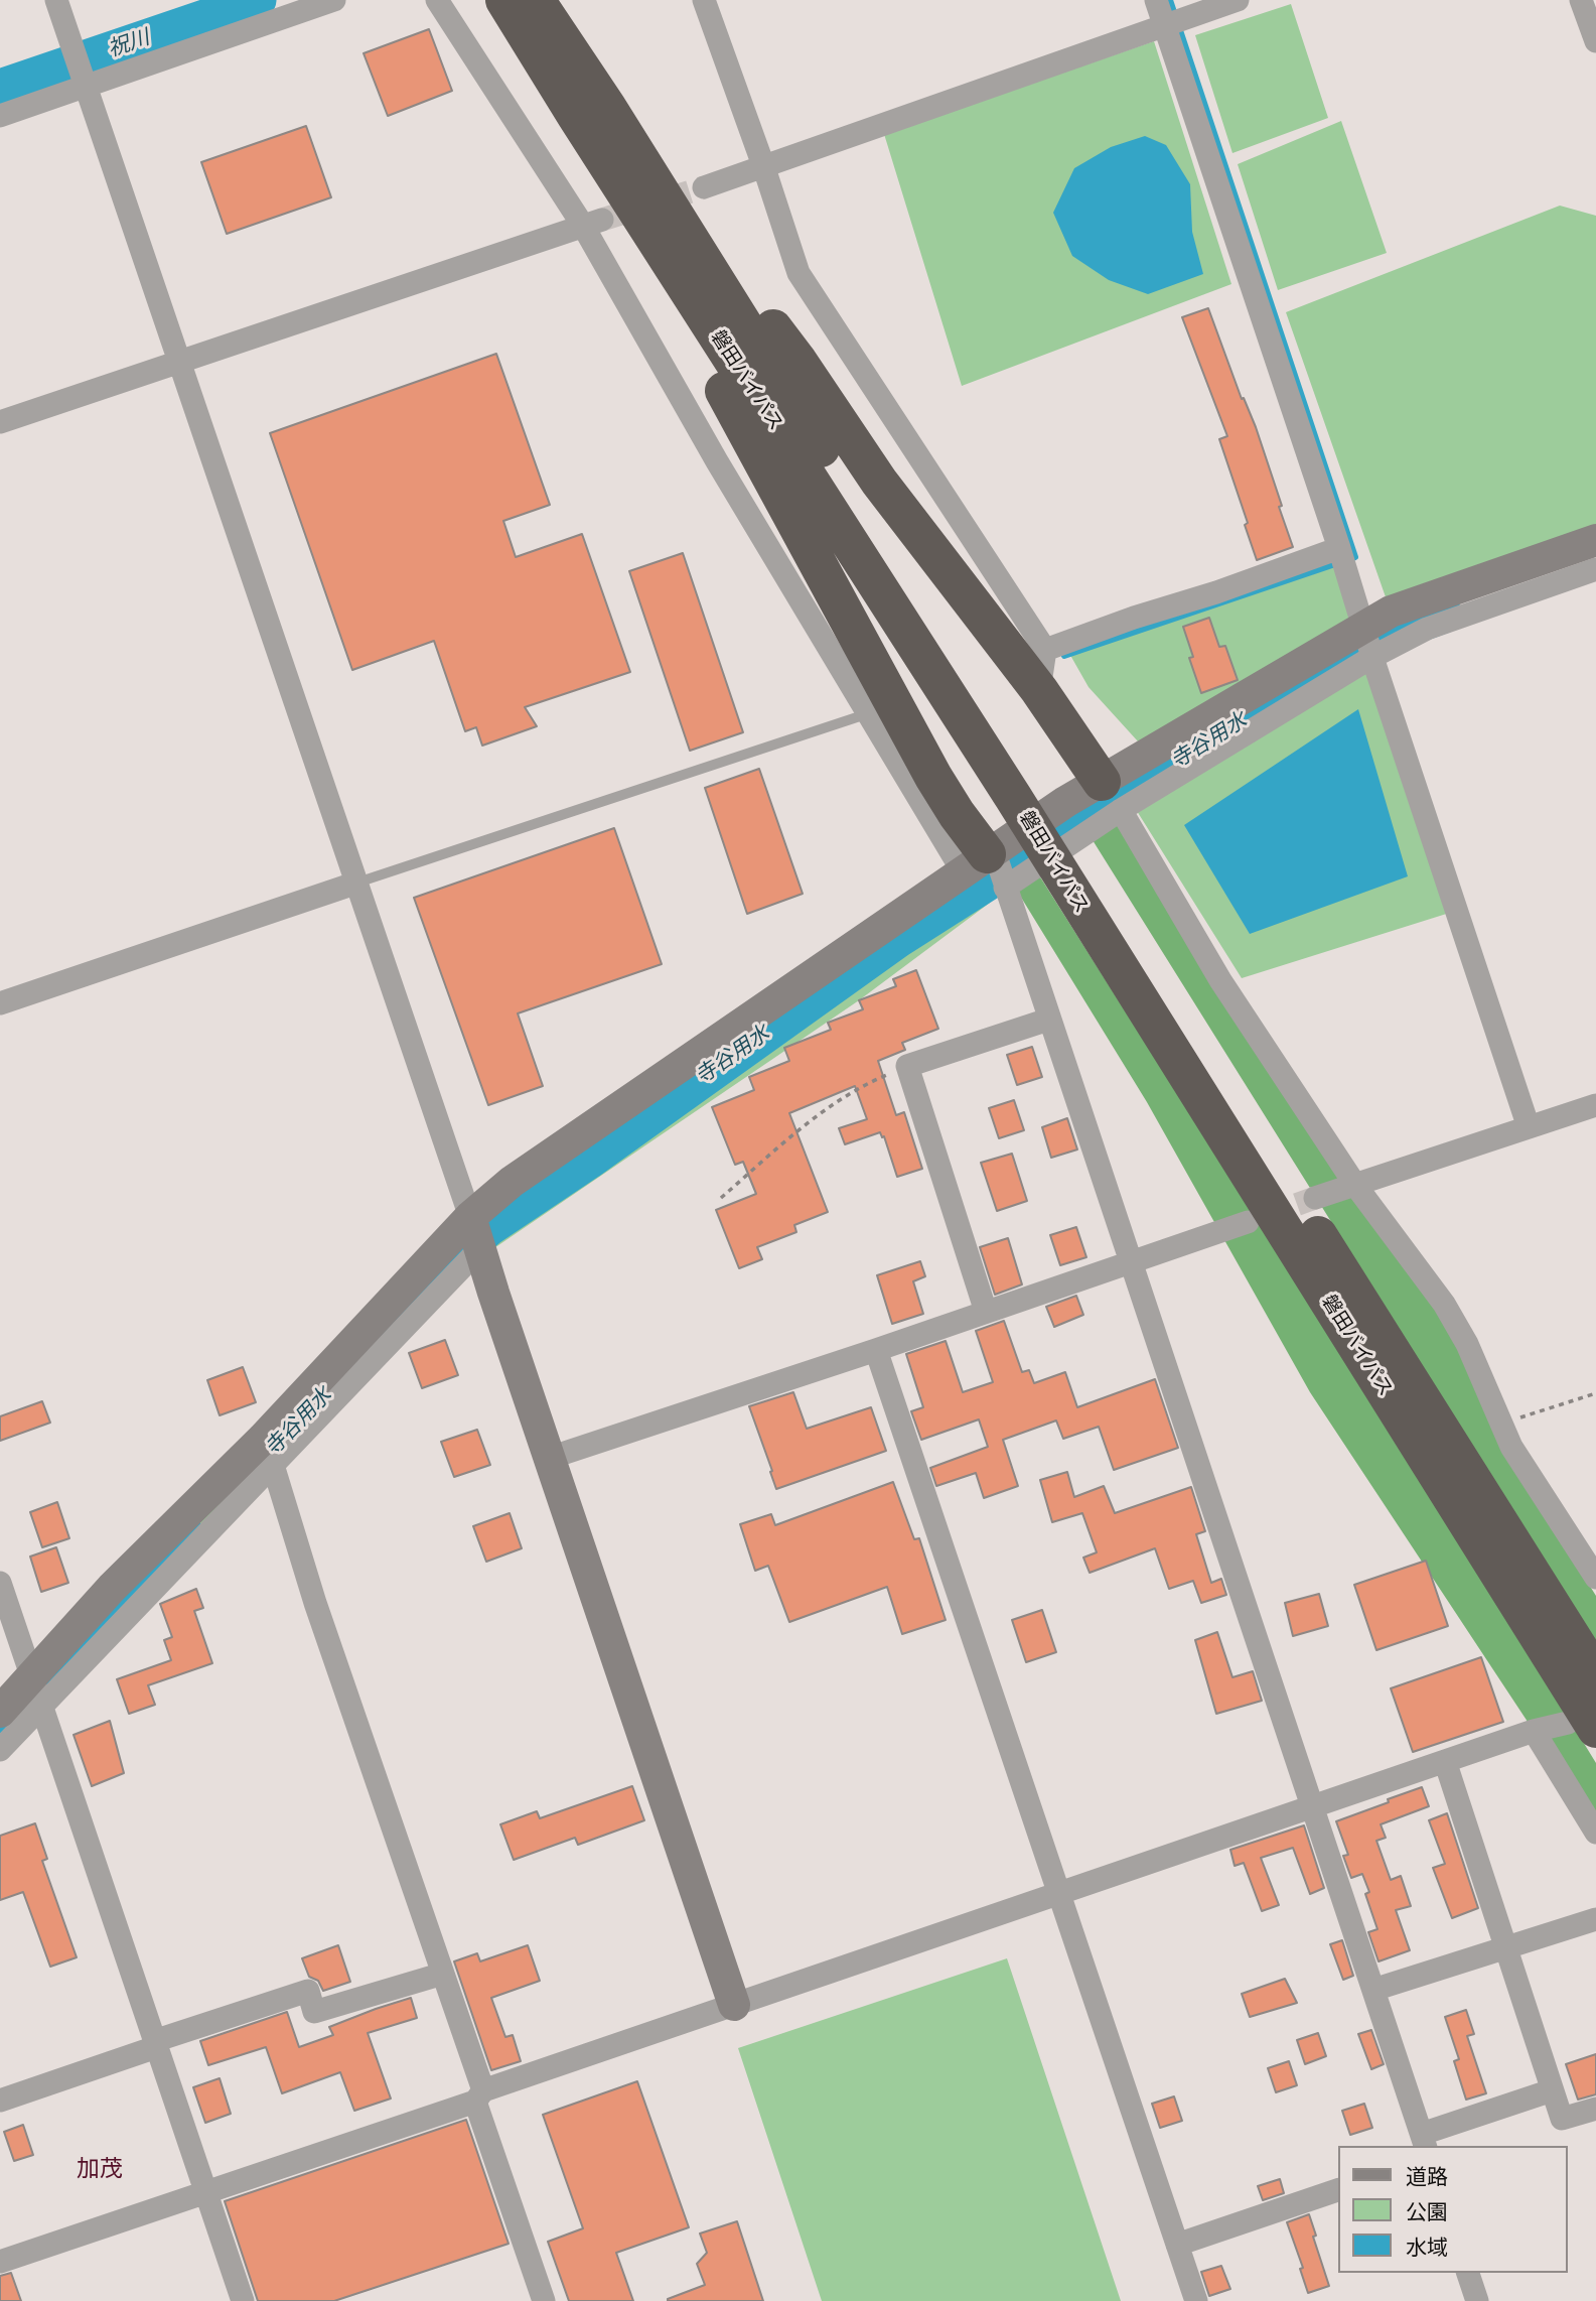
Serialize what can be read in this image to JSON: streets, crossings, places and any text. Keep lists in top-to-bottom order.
{
  "streets": {
    "highway": ["磐田バイパス"]
  },
  "districts": ["加茂"],
  "water": ["祝川", "寺谷用水"],
  "legend": ["道路", "公園", "水域"]
}
